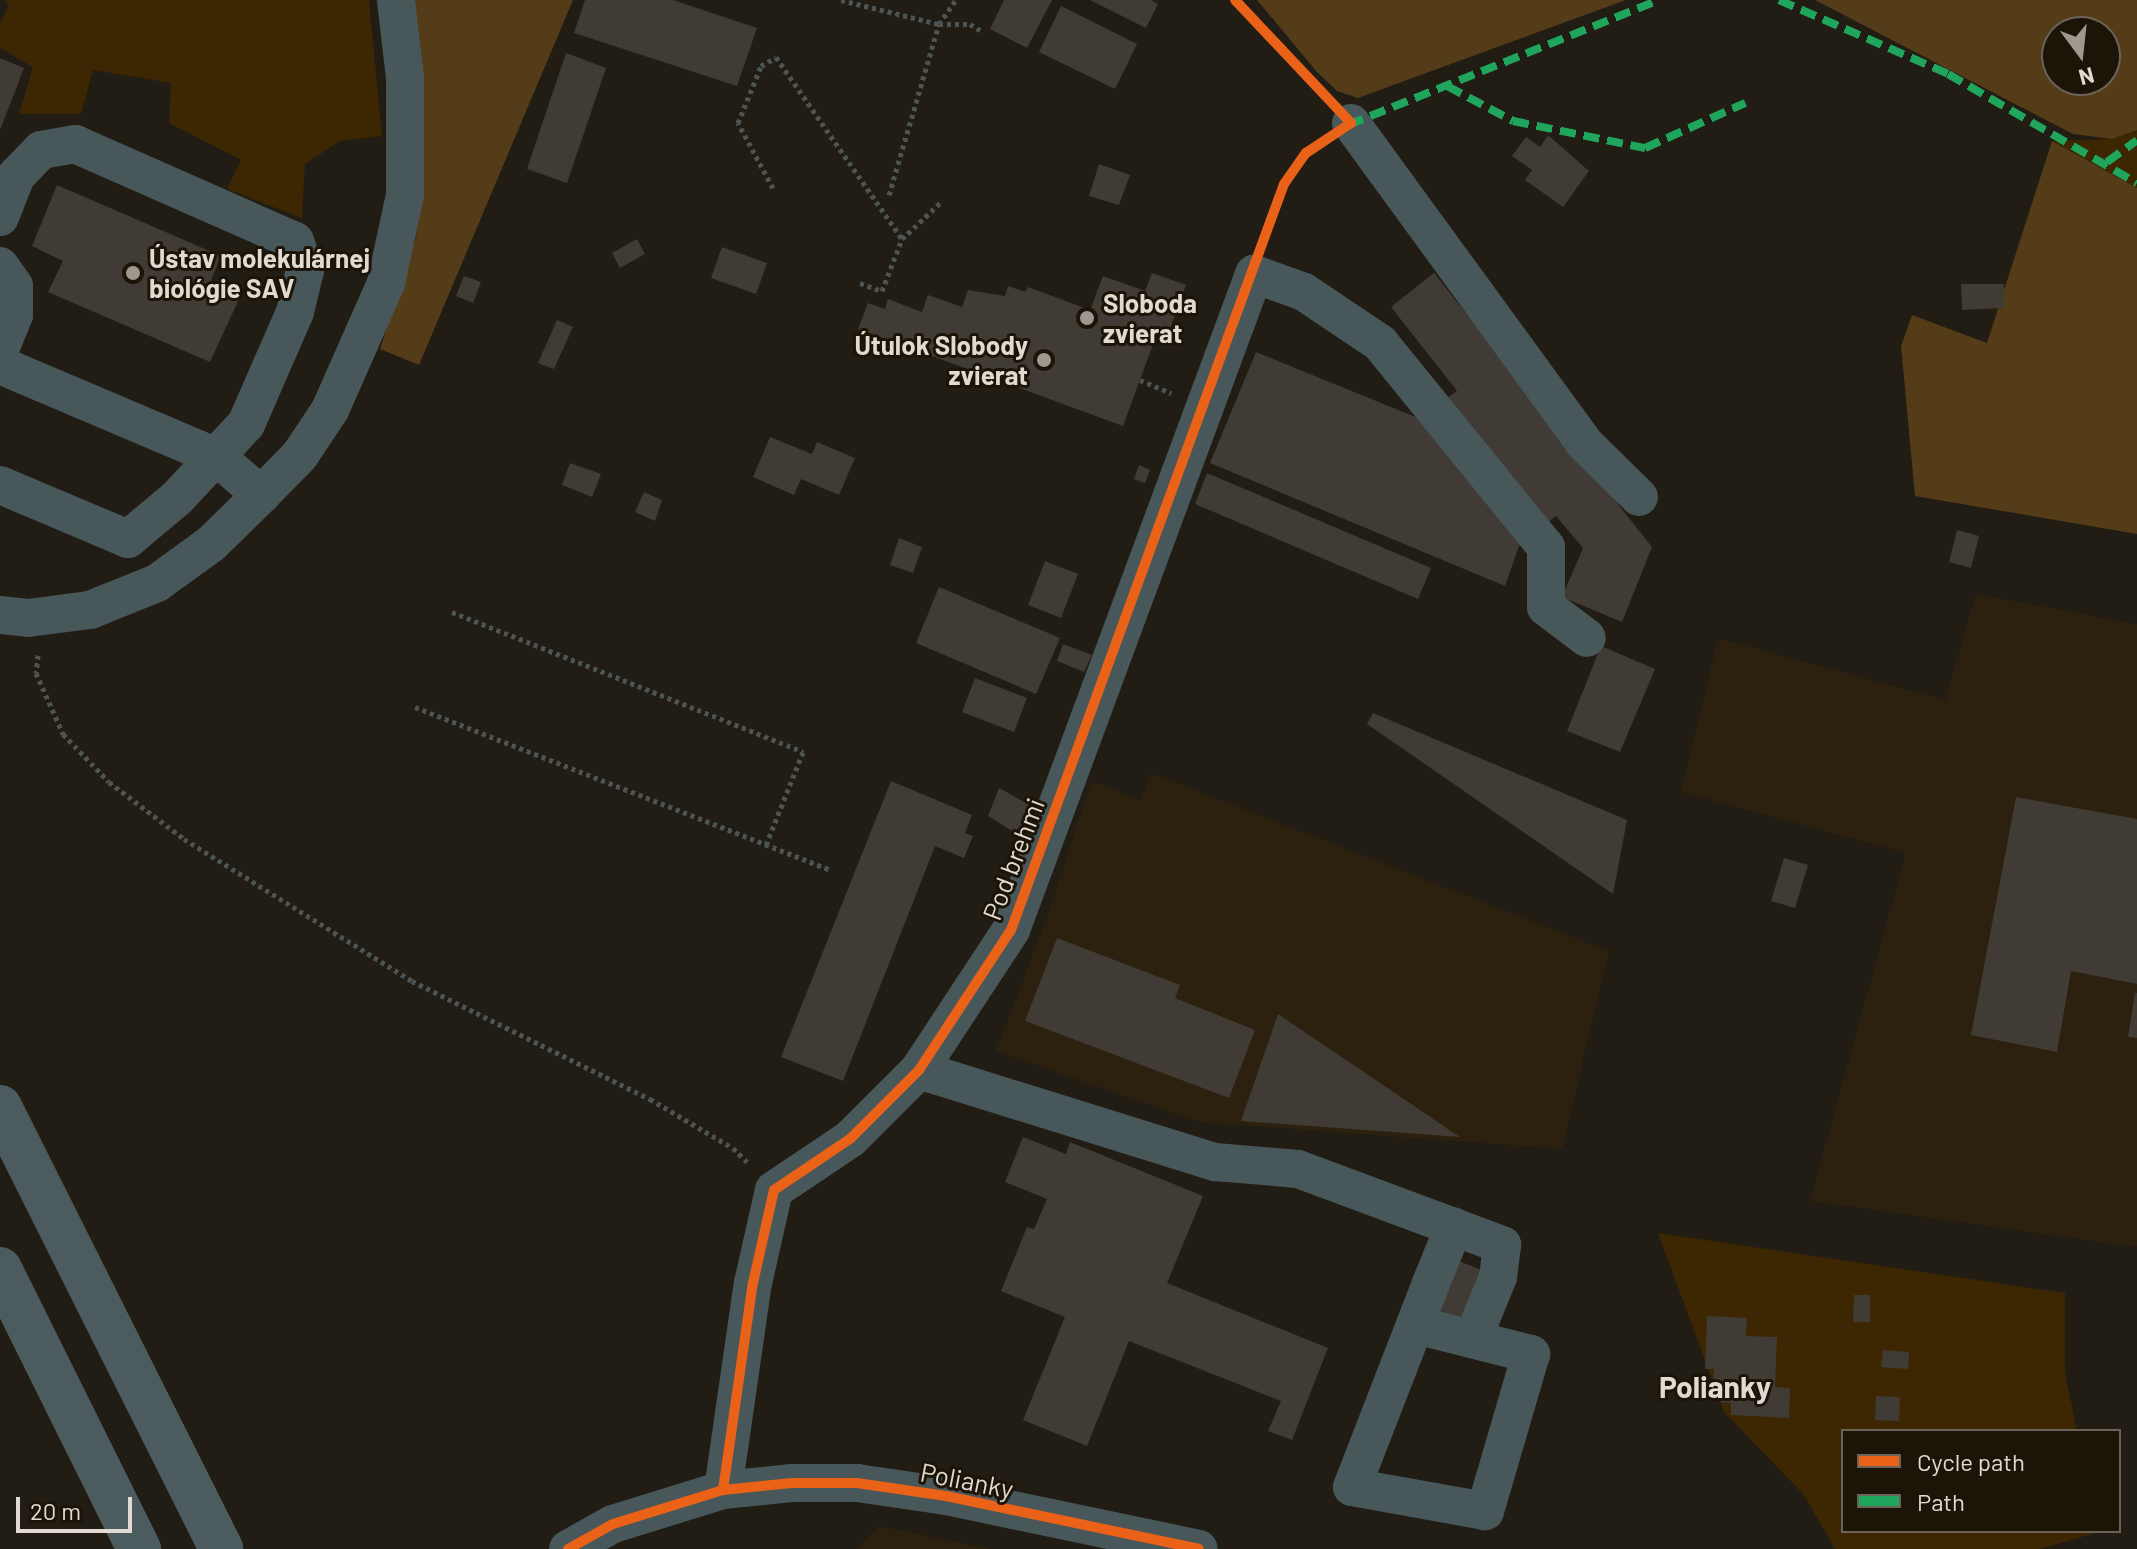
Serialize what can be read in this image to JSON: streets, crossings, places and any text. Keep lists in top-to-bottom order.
{
  "streets": {
    "street": ["Pod brehmi", "Polianky"]
  },
  "districts": ["Polianky"],
  "places": ["Ústav molekulárnej biológie SAV", "Sloboda zvierat", "Útulok Slobody zvierat"],
  "legend": ["Cycle path", "Path"],
  "scale_bar": "20 m",
  "north": "bottom"
}
